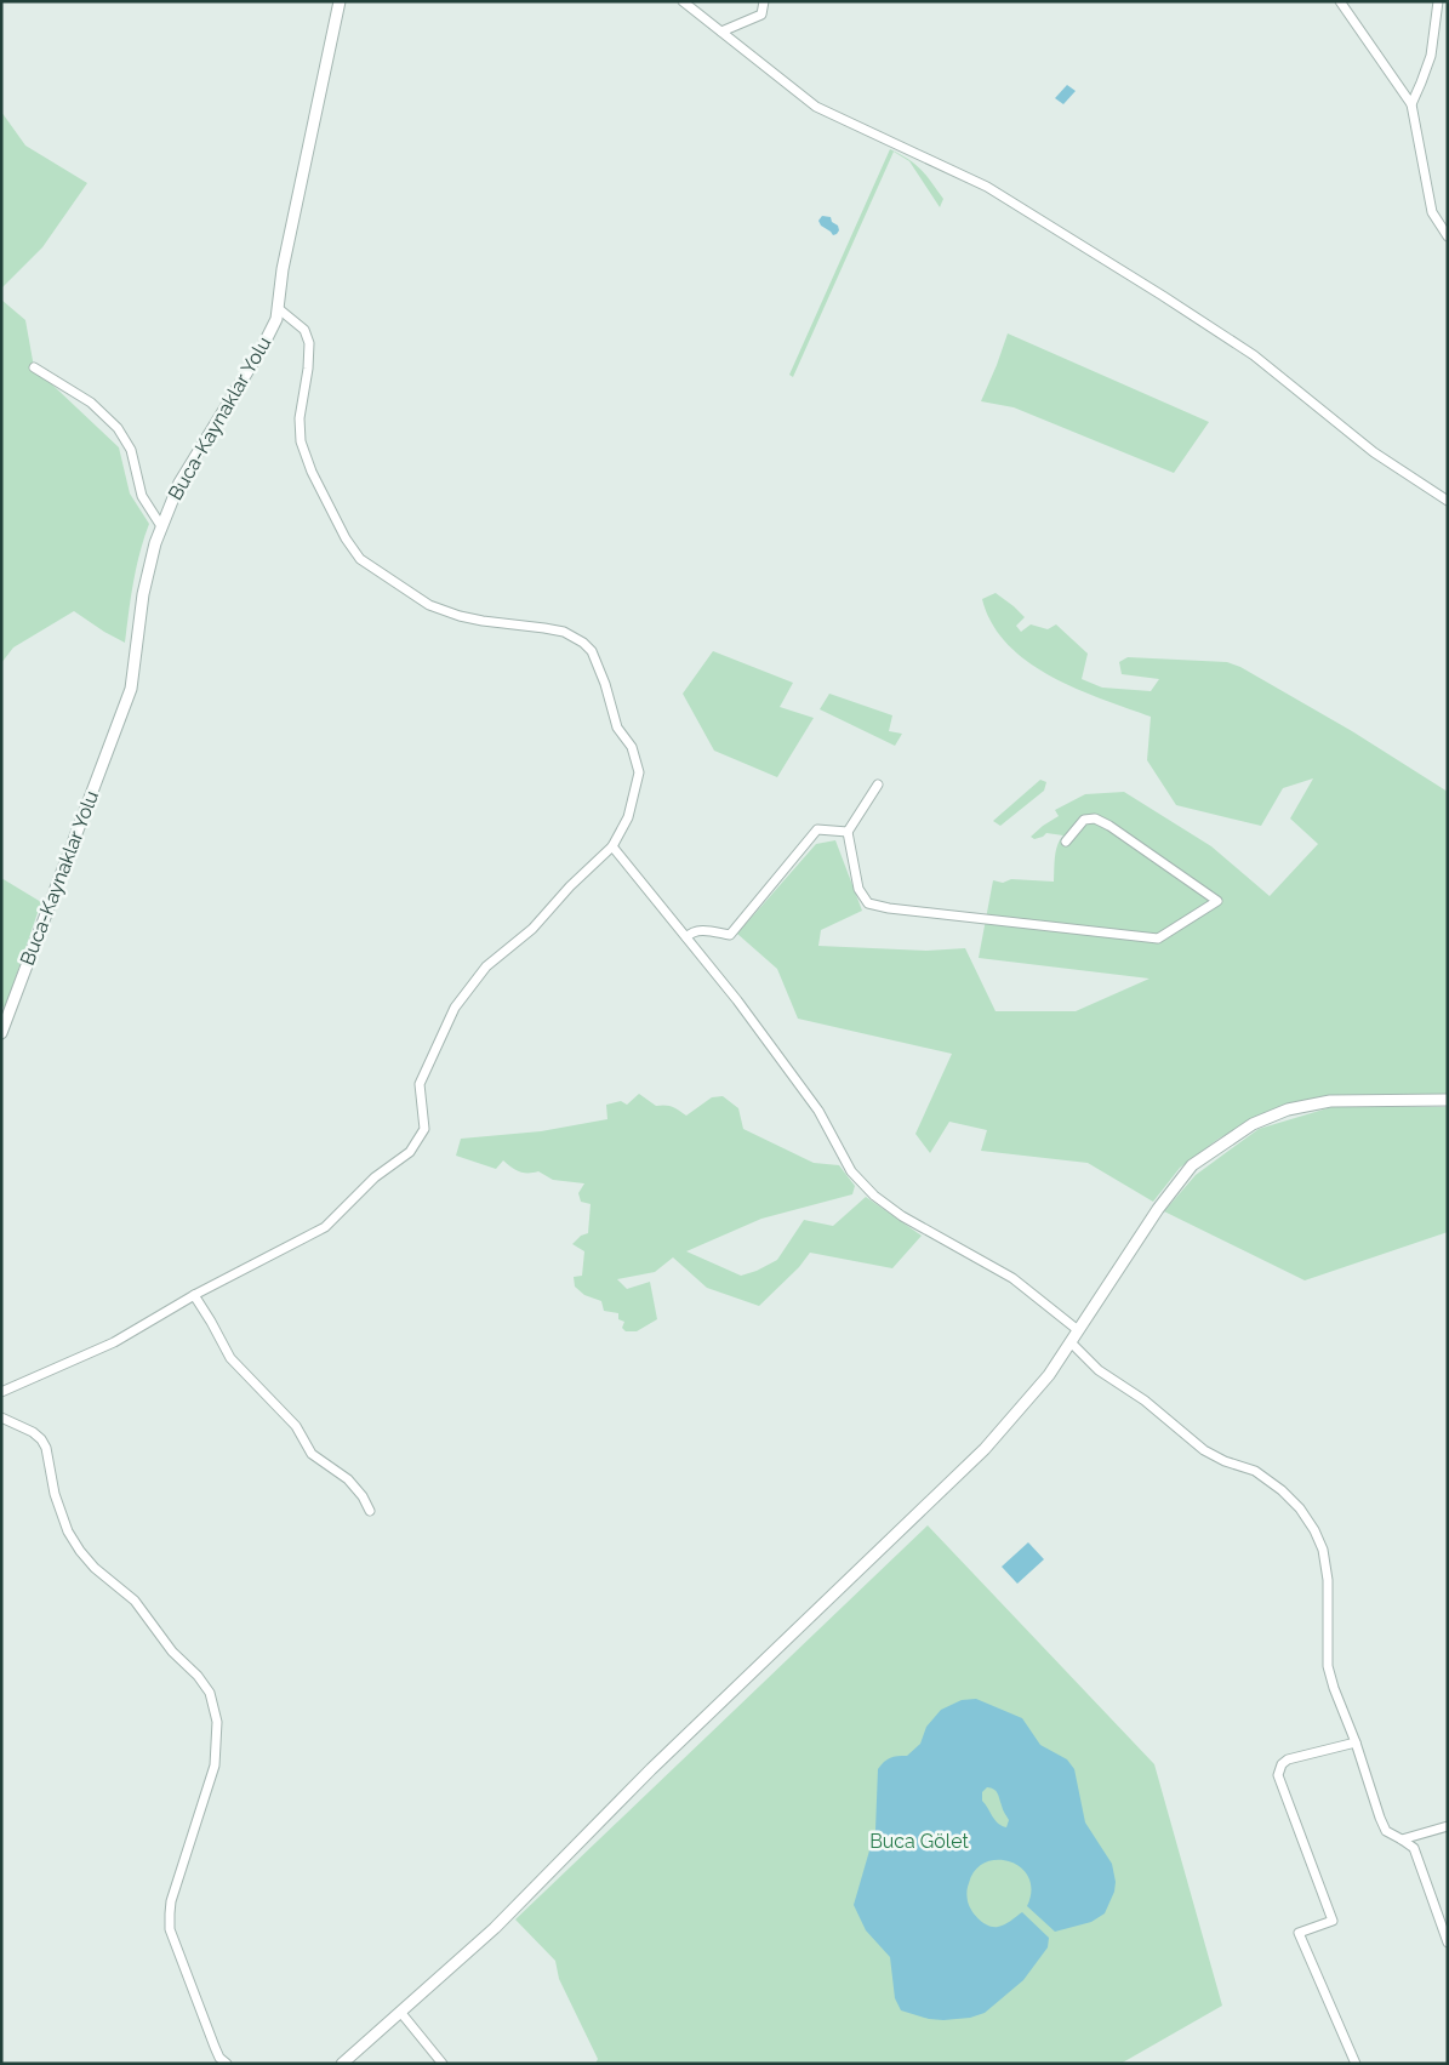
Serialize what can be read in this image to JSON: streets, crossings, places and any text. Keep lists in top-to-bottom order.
{
  "streets": {
    "street": ["Buca-Kaynaklar Yolu"]
  },
  "parks": ["Buca Gölet"]
}
